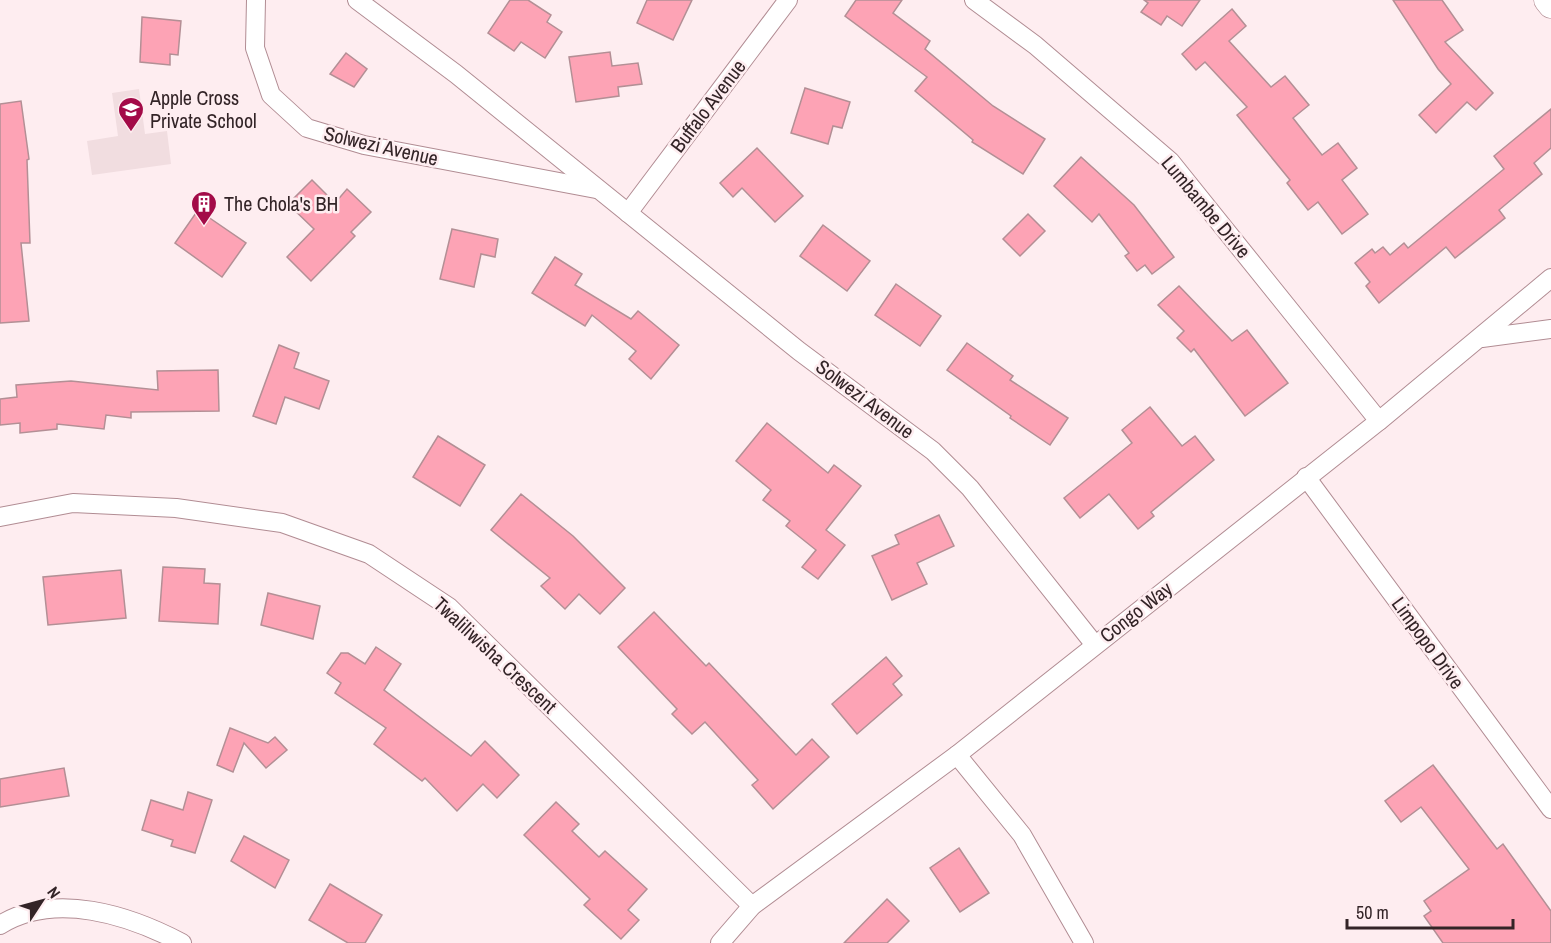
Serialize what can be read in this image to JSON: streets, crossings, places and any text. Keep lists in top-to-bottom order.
{
  "streets": {
    "street": [
      "Buffalo Avenue",
      "Solwezi Avenue",
      "Lumbambe Drive",
      "Congo Way",
      "Limpopo Drive",
      "Twaliliwisha Crescent"
    ]
  },
  "crossings": [
    ["Buffalo Avenue", "Solwezi Avenue"],
    ["Solwezi Avenue", "Congo Way"],
    ["Lumbambe Drive", "Congo Way"],
    ["Congo Way", "Limpopo Drive"],
    ["Congo Way", "Twaliliwisha Crescent"]
  ],
  "places": {
    "school or university": ["Apple Cross Private School"],
    "building": ["The Chola's BH"]
  },
  "scale_bar": "50 m",
  "north": "top right"
}
